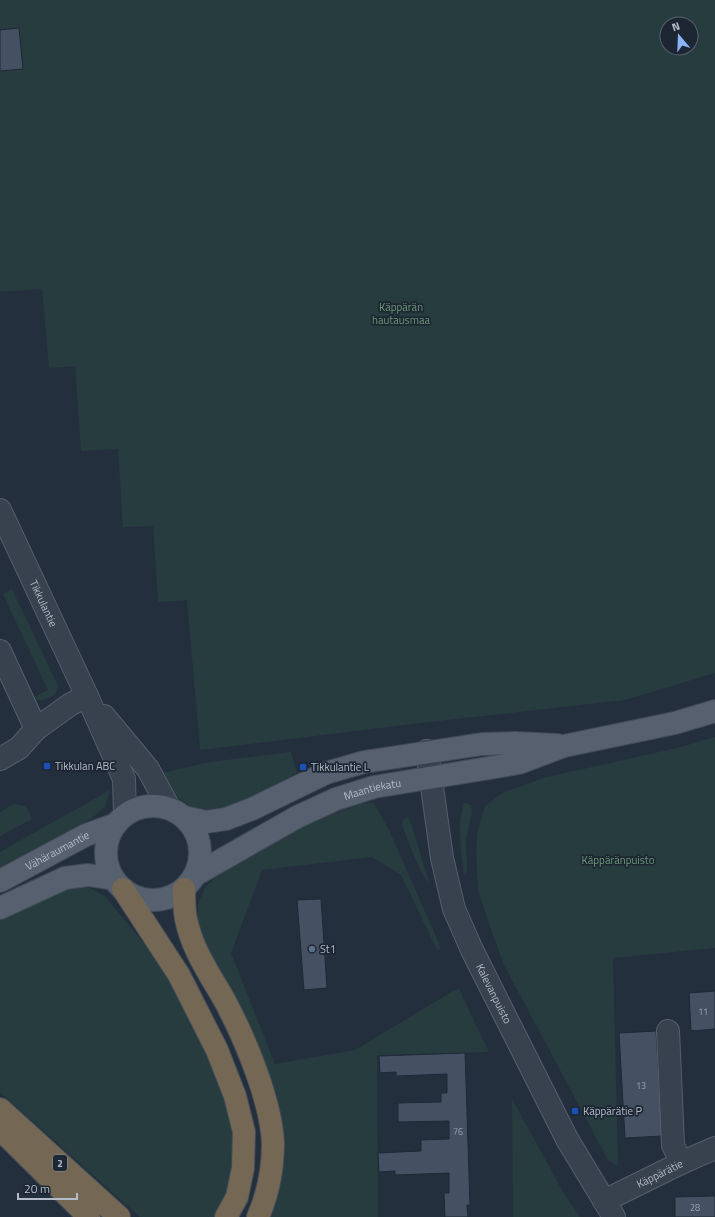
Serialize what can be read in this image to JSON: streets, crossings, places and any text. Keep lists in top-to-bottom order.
{
  "streets": {
    "highway": ["2"],
    "main road": ["Maantiekatu", "Vähäraumantie"],
    "street": ["Tikkulantie", "Kalevanpuisto", "Käppärätie"]
  },
  "crossings": [
    ["Maantiekatu", "Vähäraumantie"],
    ["Maantiekatu", "Kalevanpuisto"],
    ["Kalevanpuisto", "Käppärätie"]
  ],
  "parks": ["Käppärän hautausmaa", "Käppäränpuisto"],
  "places": {
    "transit": ["Tikkulan ABC", "Tikkulantie L", "Käppärätie P"],
    "other": ["St1"]
  },
  "house_numbers": [
    "11",
    "13",
    "76",
    "28"
  ],
  "scale_bar": "20 m",
  "north": "top"
}
